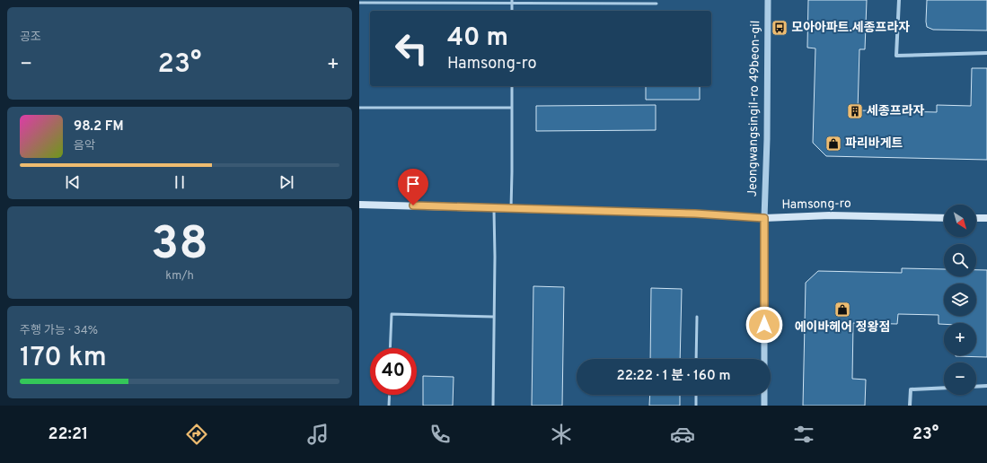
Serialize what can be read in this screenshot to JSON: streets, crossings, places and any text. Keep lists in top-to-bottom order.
{
  "streets": {
    "main road": ["Hamsong-ro"],
    "street": ["Jeongwangsingil-ro 49beon-gil"]
  },
  "crossings": [
    ["Jeongwangsingil-ro 49beon-gil", "Hamsong-ro"]
  ],
  "places": {
    "bus stop": ["모아아파트.세종프라자"],
    "building": ["세종프라자"],
    "shop": ["파리바게트", "에이바헤어 정왕점"]
  },
  "north": "bottom right",
  "page": {
    "tile": [
      "공조",
      ["38", "km/h"],
      ["주행 가능 · 34%", "170 km"]
    ],
    "turn": ["40 m", "Hamsong-ro"],
    "heat": ["−", "23°", "+"],
    "song": ["98.2 FM", "음악"],
    "map_buttons": ["+", "−"],
    "limit": "40",
    "trip": "22:22 · 1 분 · 160 m",
    "tabs": ["22:21", "23°"]
  }
}
